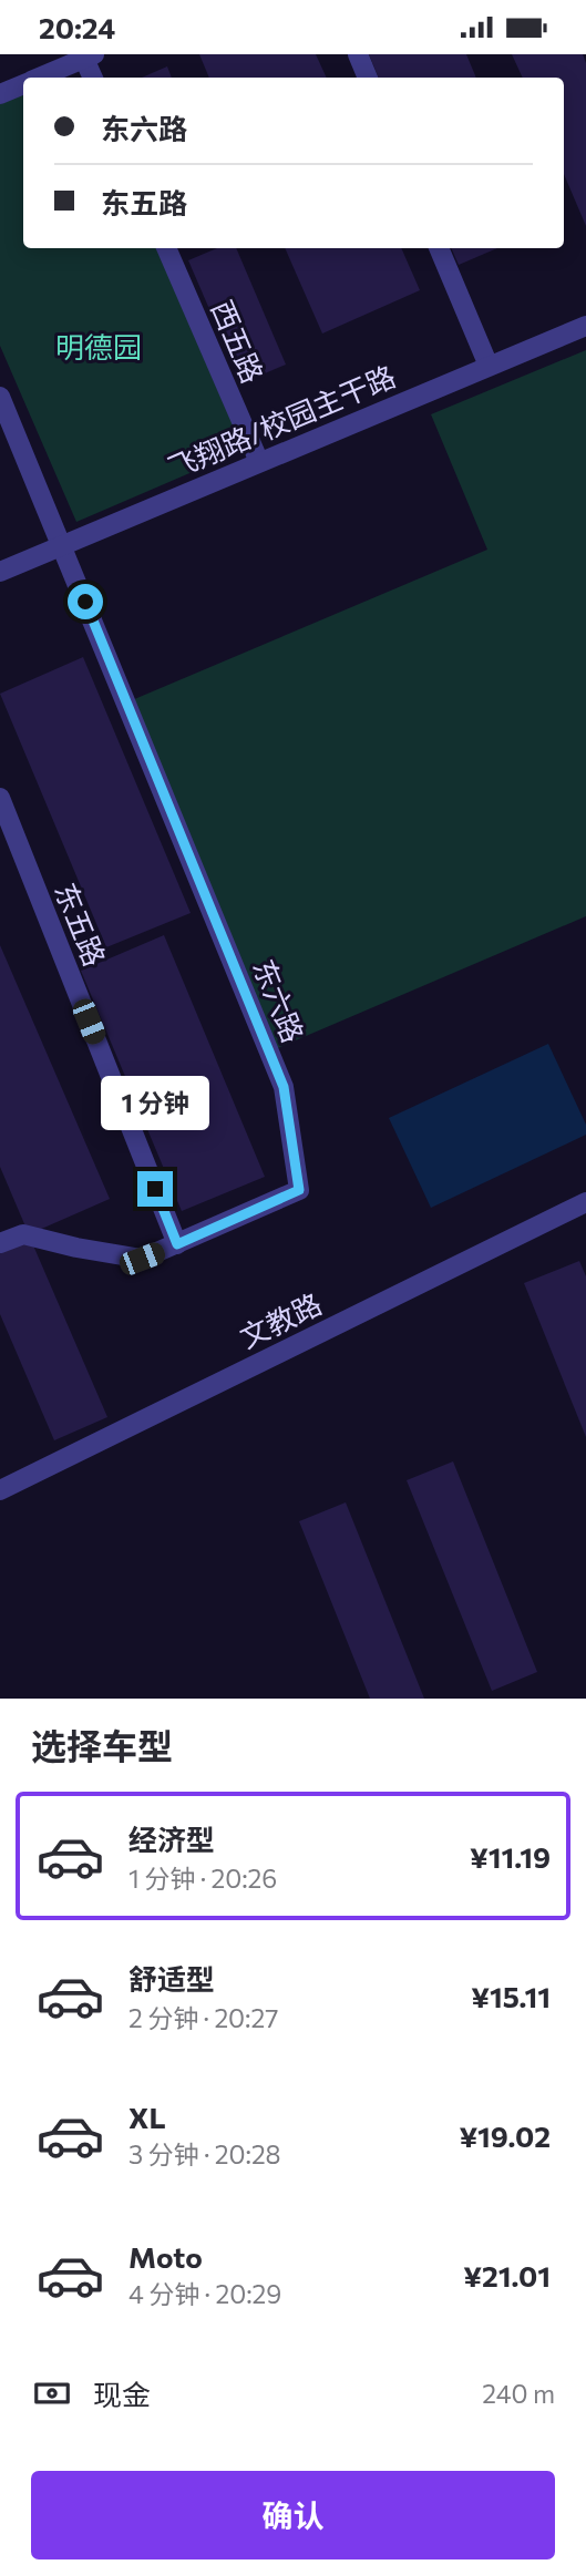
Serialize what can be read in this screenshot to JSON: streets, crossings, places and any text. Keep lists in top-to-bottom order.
{
  "streets": {
    "street": [
      "西五路",
      "飞翔路/校园主干路",
      "东五路",
      "东六路",
      "文教路"
    ]
  },
  "crossings": [
    ["西五路", "飞翔路/校园主干路"],
    ["飞翔路/校园主干路", "东六路"],
    ["东五路", "东六路"]
  ],
  "parks": ["明德园"],
  "page": {
    "status": "20:24",
    "banner": ["东六路", "东五路"],
    "bubble": "1 分钟",
    "heading": "选择车型",
    "list": [
      {
        "name": "经济型",
        "note": "1 分钟 · 20:26",
        "value": "¥11.19"
      },
      {
        "name": "舒适型",
        "note": "2 分钟 · 20:27",
        "value": "¥15.11"
      },
      {
        "name": "XL",
        "note": "3 分钟 · 20:28",
        "value": "¥19.02"
      },
      {
        "name": "Moto",
        "note": "4 分钟 · 20:29",
        "value": "¥21.01"
      }
    ],
    "pay": ["现金", "240 m"],
    "buttons": "确认"
  }
}
